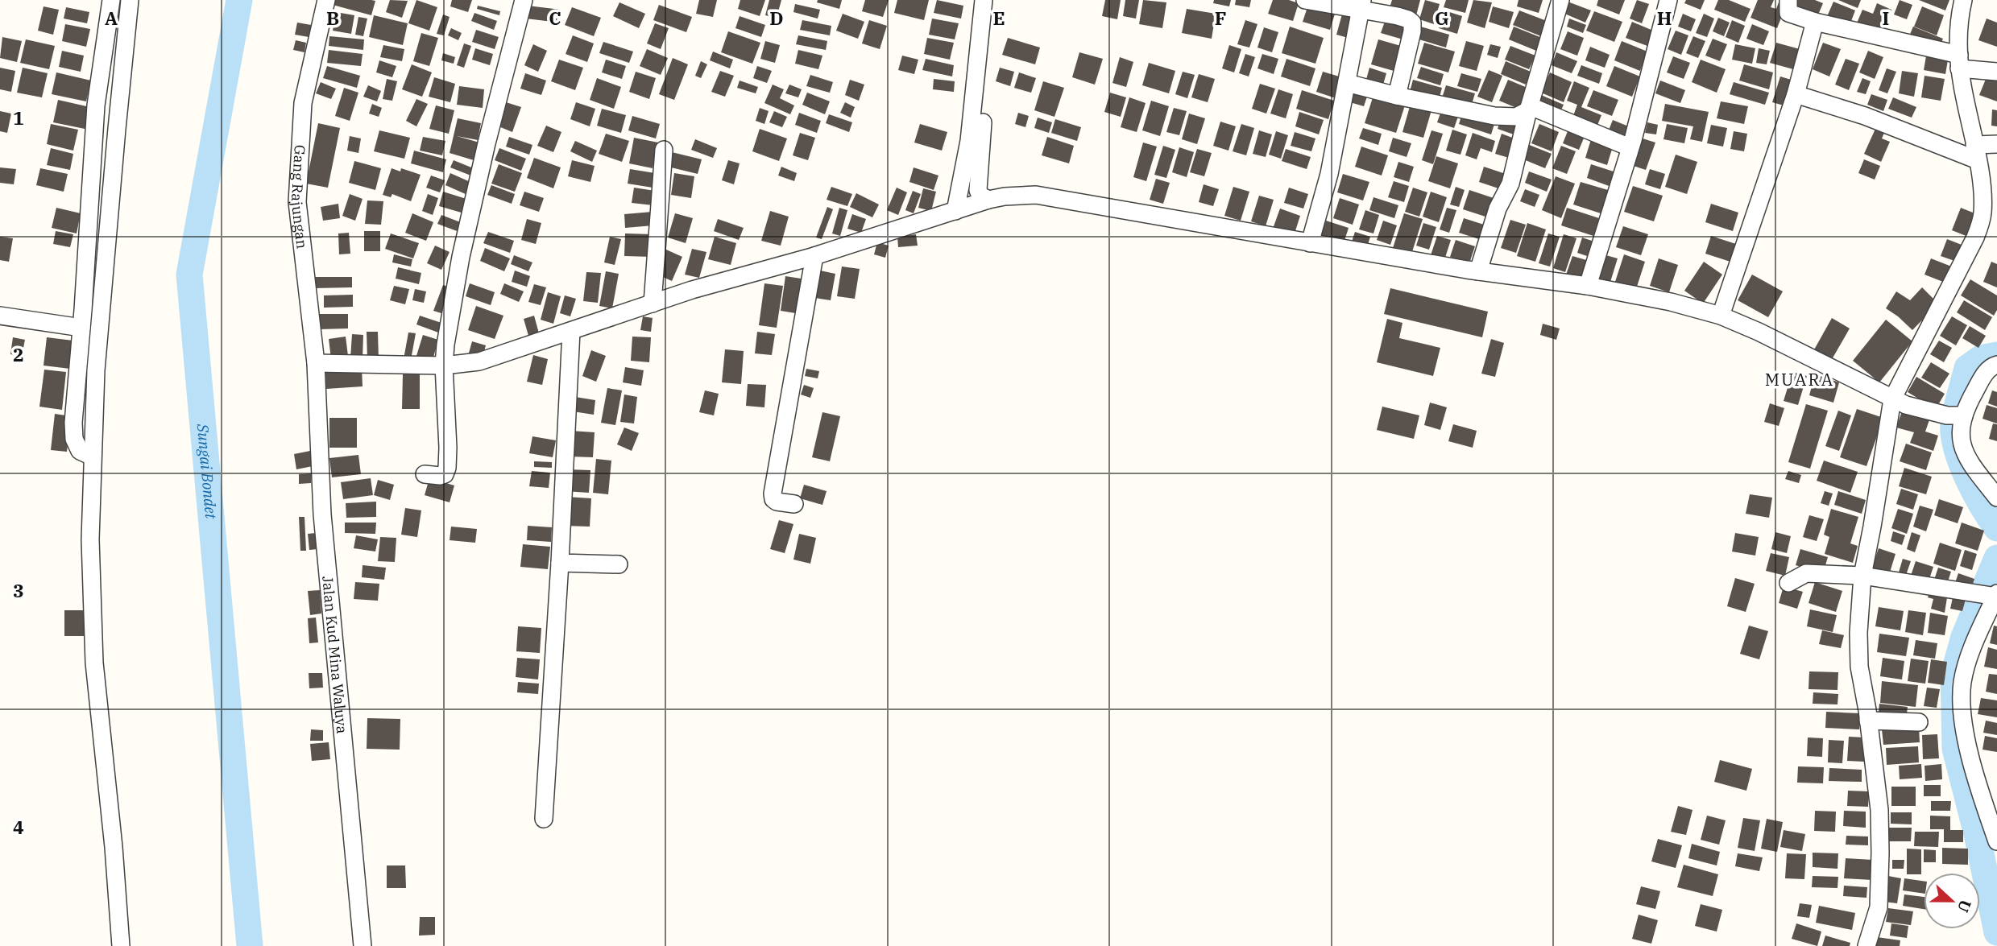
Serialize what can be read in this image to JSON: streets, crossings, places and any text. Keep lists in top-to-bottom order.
{
  "streets": {
    "street": ["Gang Rajungan", "Jalan Kud Mina Waluya"]
  },
  "crossings": [
    ["Gang Rajungan", "Jalan Kud Mina Waluya"]
  ],
  "districts": ["MUARA"],
  "water": ["Sungai Bondet"],
  "north": "right",
  "grid": {
    "columns": [
      "A",
      "B",
      "C",
      "D",
      "E",
      "F",
      "G",
      "H",
      "I"
    ],
    "rows": [
      "1",
      "2",
      "3",
      "4"
    ]
  }
}
